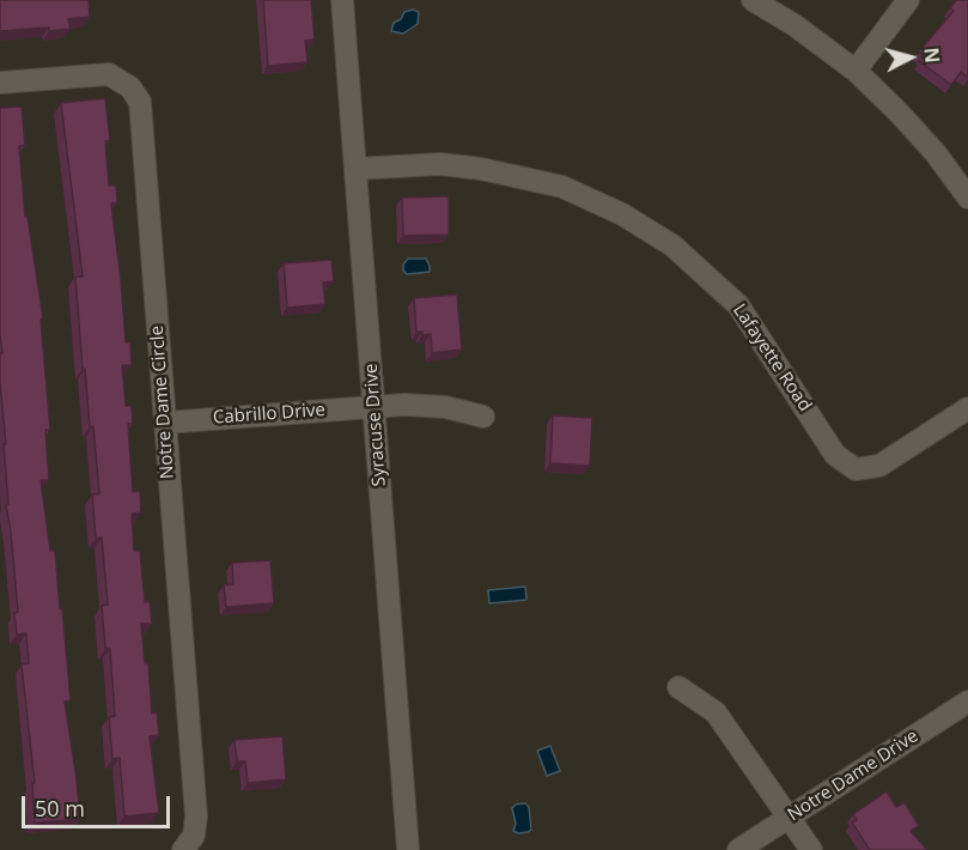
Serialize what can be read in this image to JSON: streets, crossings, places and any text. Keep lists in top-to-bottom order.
{
  "streets": {
    "street": [
      "Lafayette Road",
      "Notre Dame Circle",
      "Cabrillo Drive",
      "Syracuse Drive",
      "Notre Dame Drive"
    ]
  },
  "crossings": [
    ["Lafayette Road", "Syracuse Drive"],
    ["Notre Dame Circle", "Cabrillo Drive"],
    ["Cabrillo Drive", "Syracuse Drive"]
  ],
  "scale_bar": "50 m",
  "north": "right"
}
